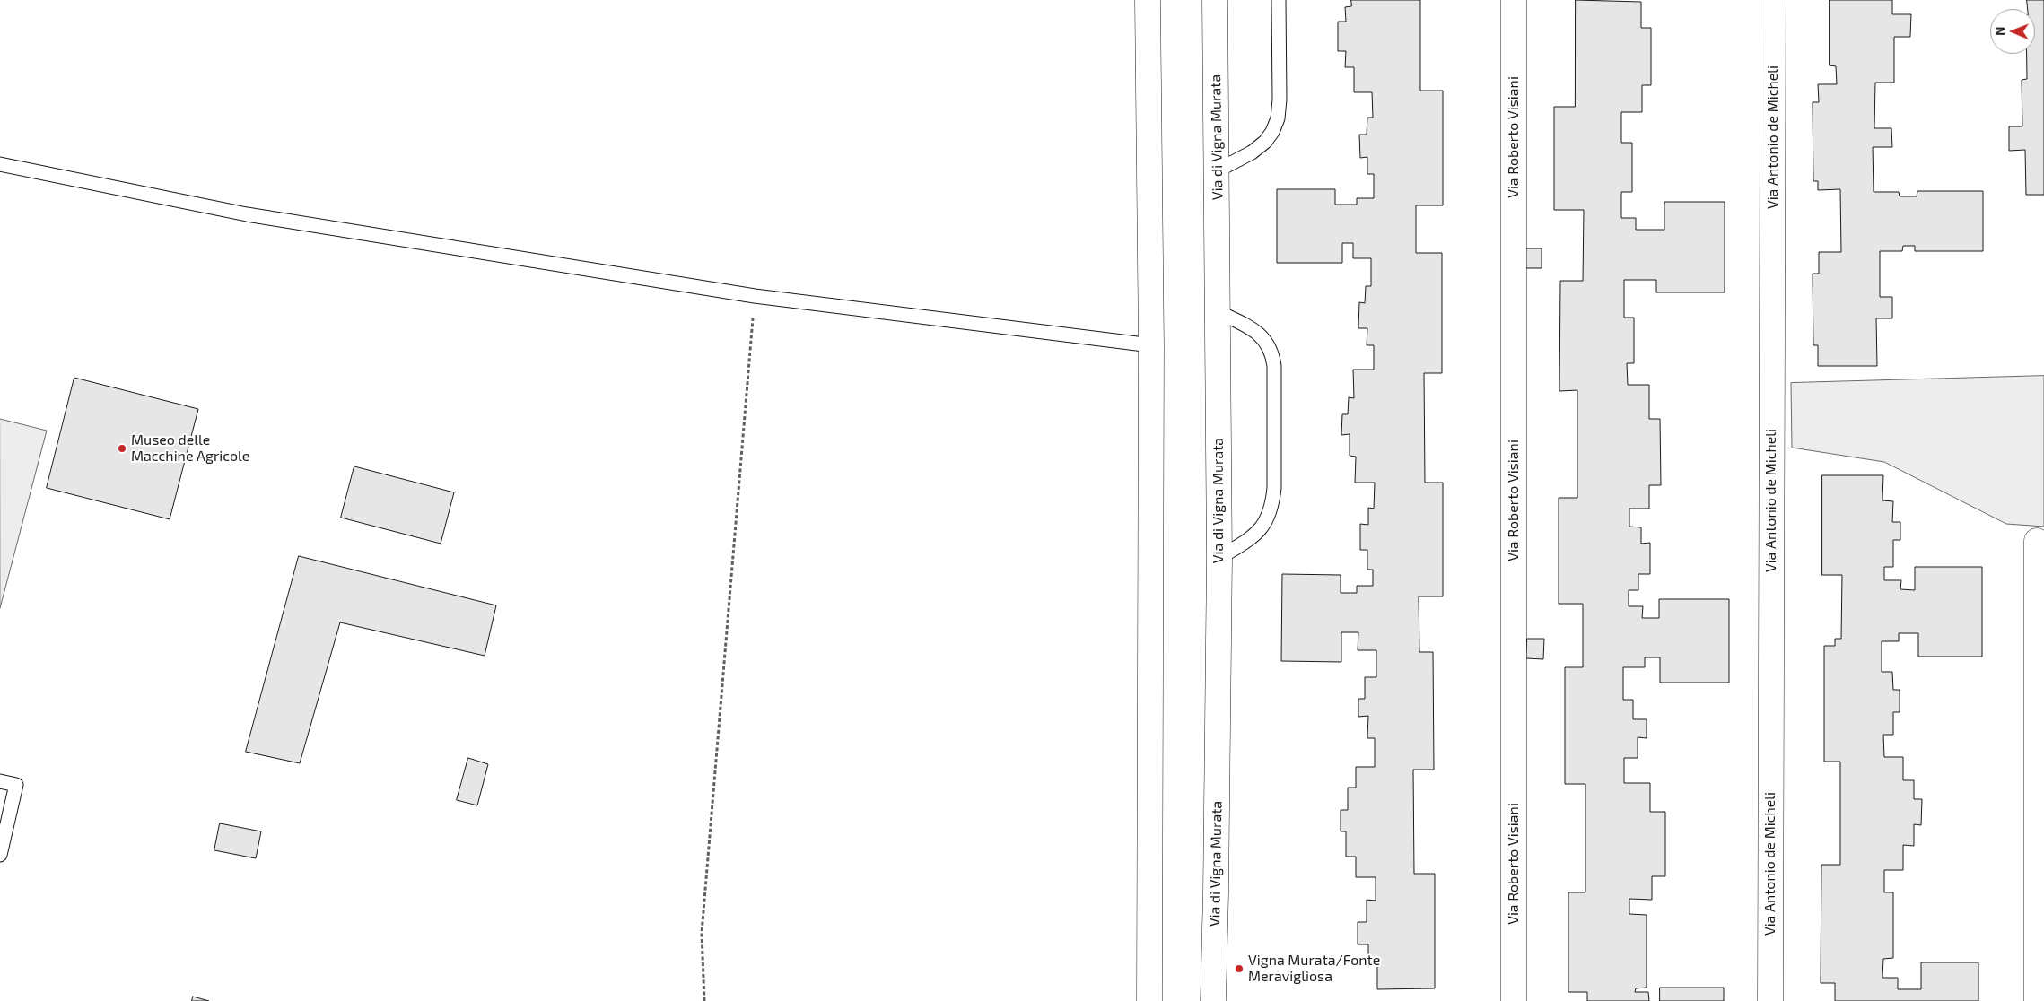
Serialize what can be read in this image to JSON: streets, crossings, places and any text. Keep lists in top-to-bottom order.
{
  "streets": {
    "street": ["Via di Vigna Murata", "Via Roberto Visiani", "Via Antonio de Micheli"]
  },
  "places": ["Museo delle Macchine Agricole", "Vigna Murata/Fonte Meravigliosa"],
  "north": "left"
}
